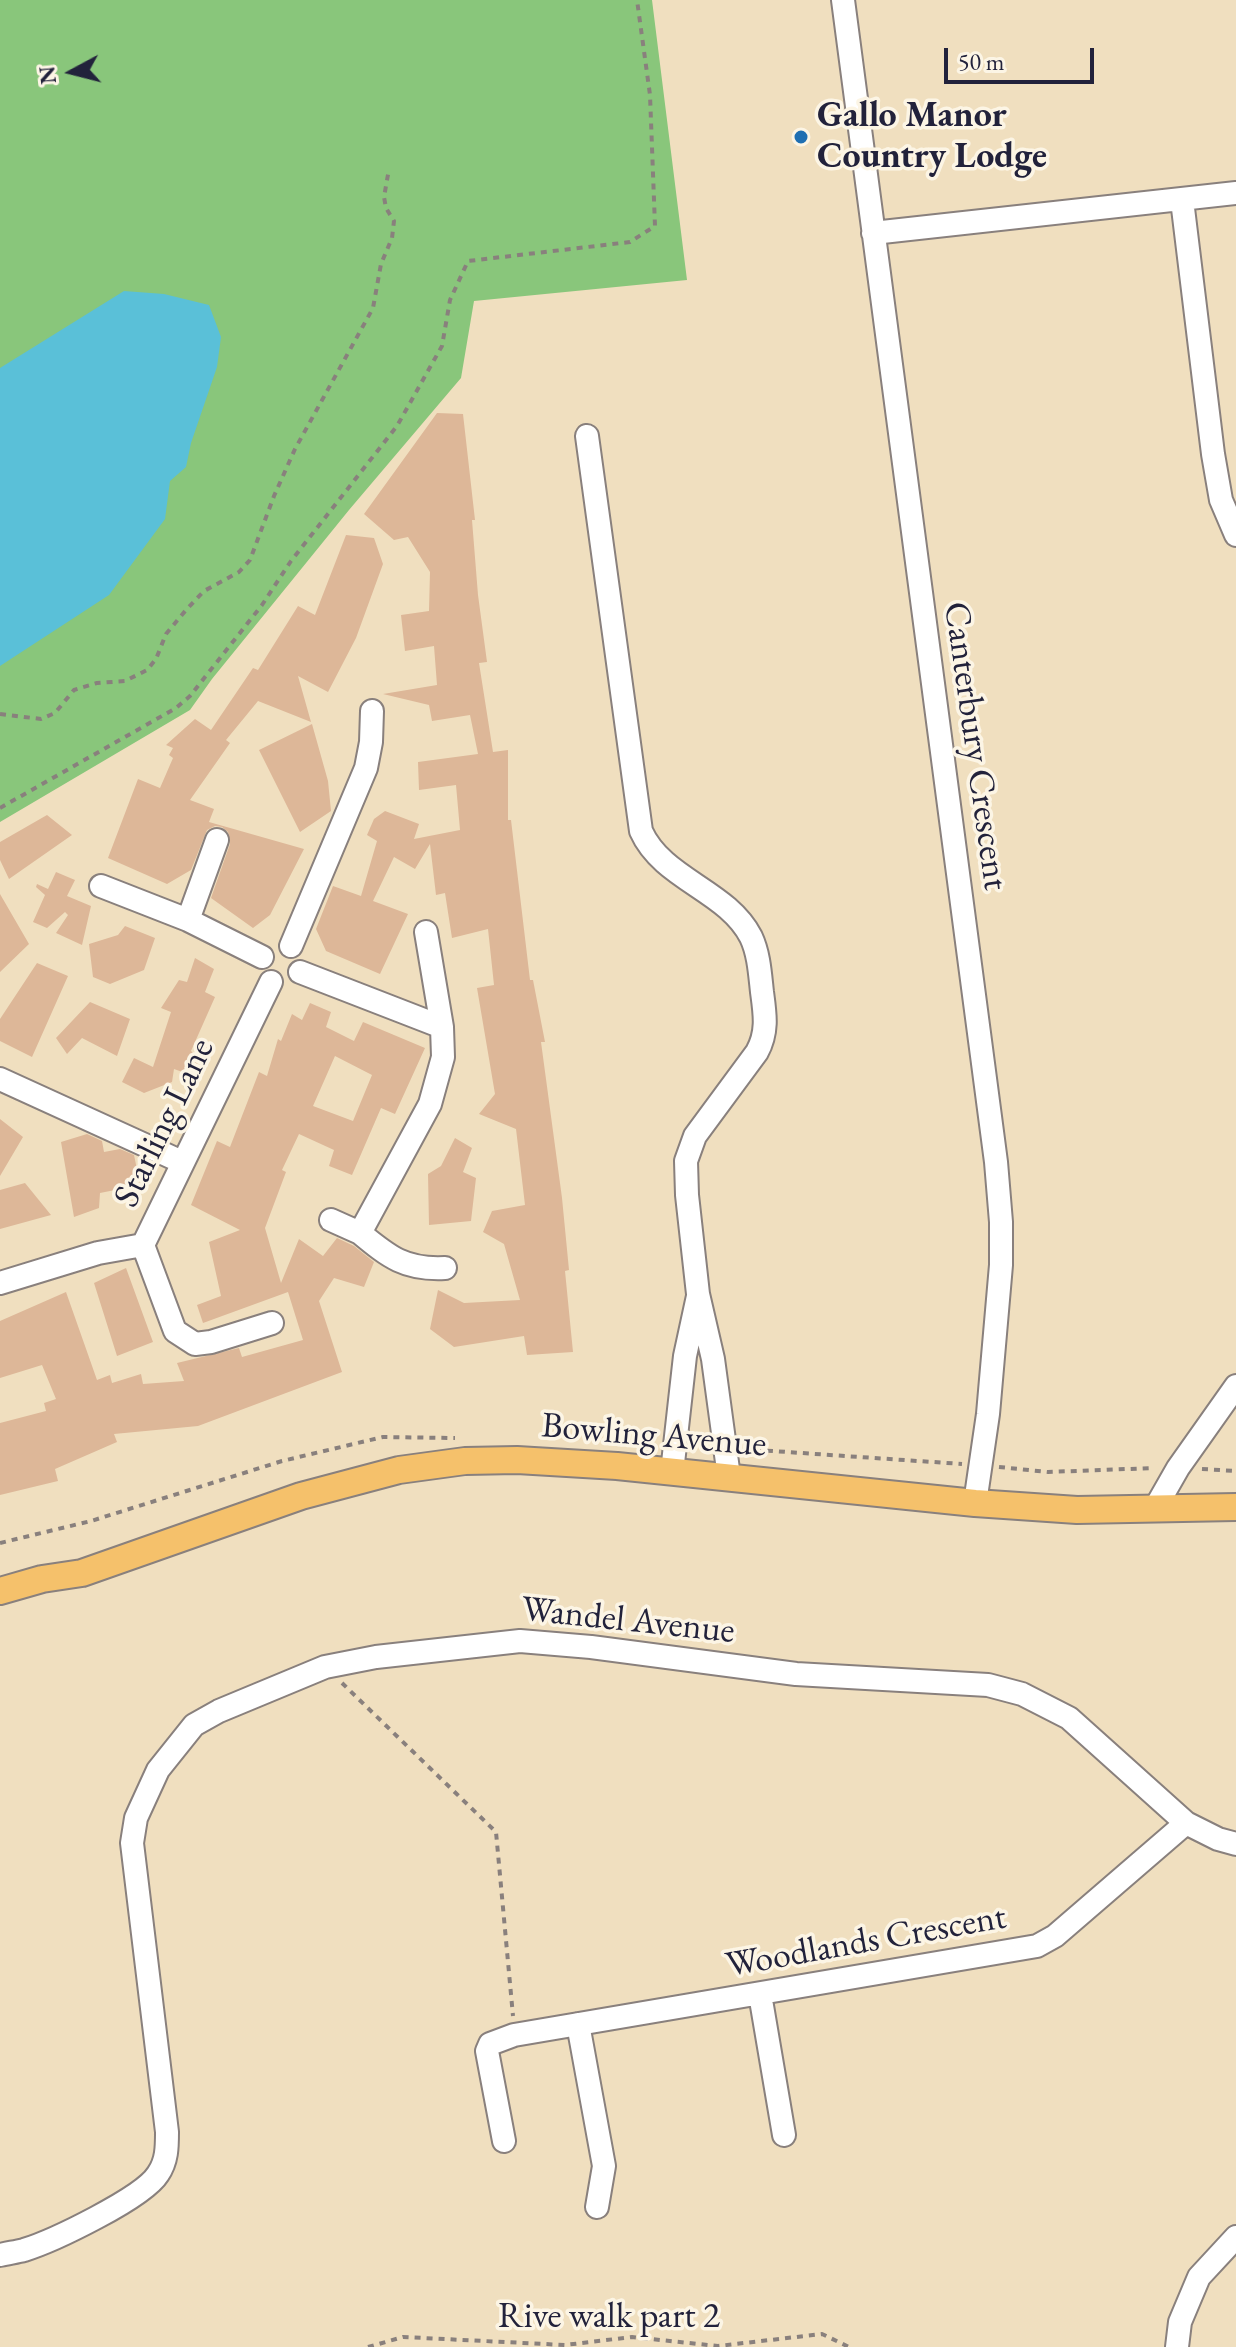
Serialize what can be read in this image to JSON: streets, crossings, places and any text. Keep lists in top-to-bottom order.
{
  "streets": {
    "main road": ["Bowling Avenue"],
    "street": [
      "Canterbury Crescent",
      "Starling Lane",
      "Wandel Avenue",
      "Woodlands Crescent"
    ],
    "path": ["Rive walk part 2"]
  },
  "crossings": [
    ["Canterbury Crescent", "Bowling Avenue"],
    ["Wandel Avenue", "Woodlands Crescent"]
  ],
  "places": ["Gallo Manor Country Lodge"],
  "scale_bar": "50 m",
  "north": "left"
}
